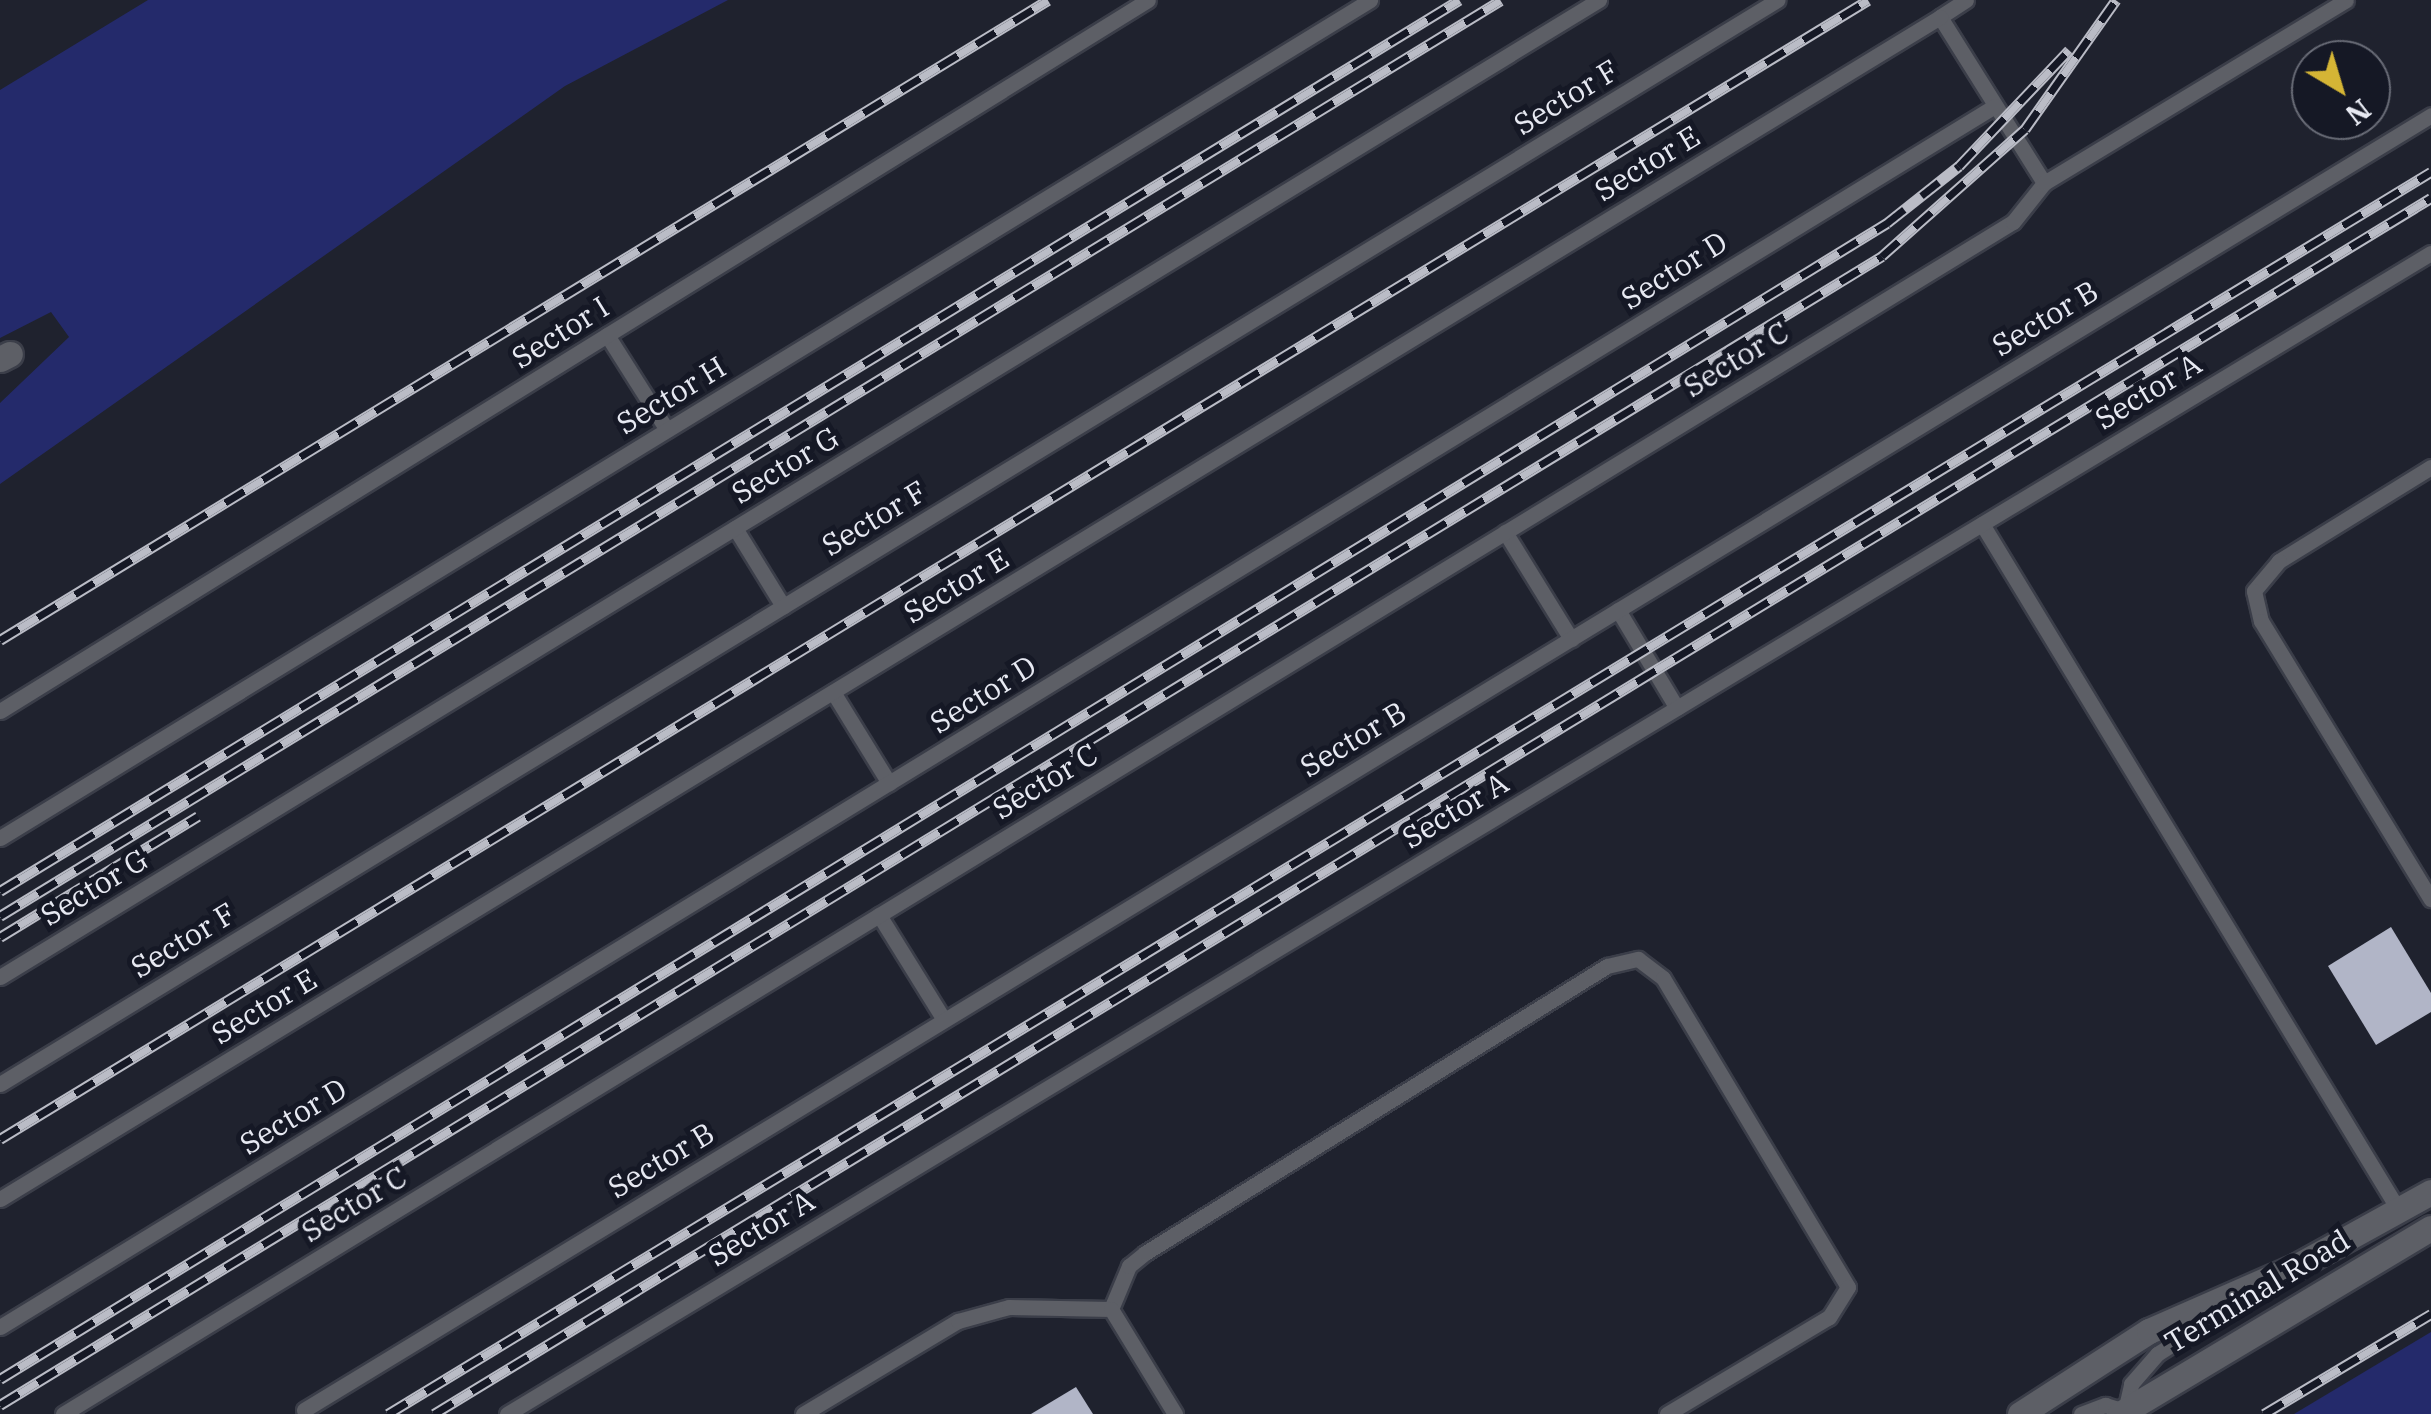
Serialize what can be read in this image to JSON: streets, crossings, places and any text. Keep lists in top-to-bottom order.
{
  "streets": {
    "street": ["Terminal Road"],
    "lane": [
      "Sector F",
      "Sector E",
      "Sector D",
      "Sector B",
      "Sector I",
      "Sector C",
      "Sector A",
      "Sector H",
      "Sector G"
    ]
  },
  "north": "bottom right"
}
